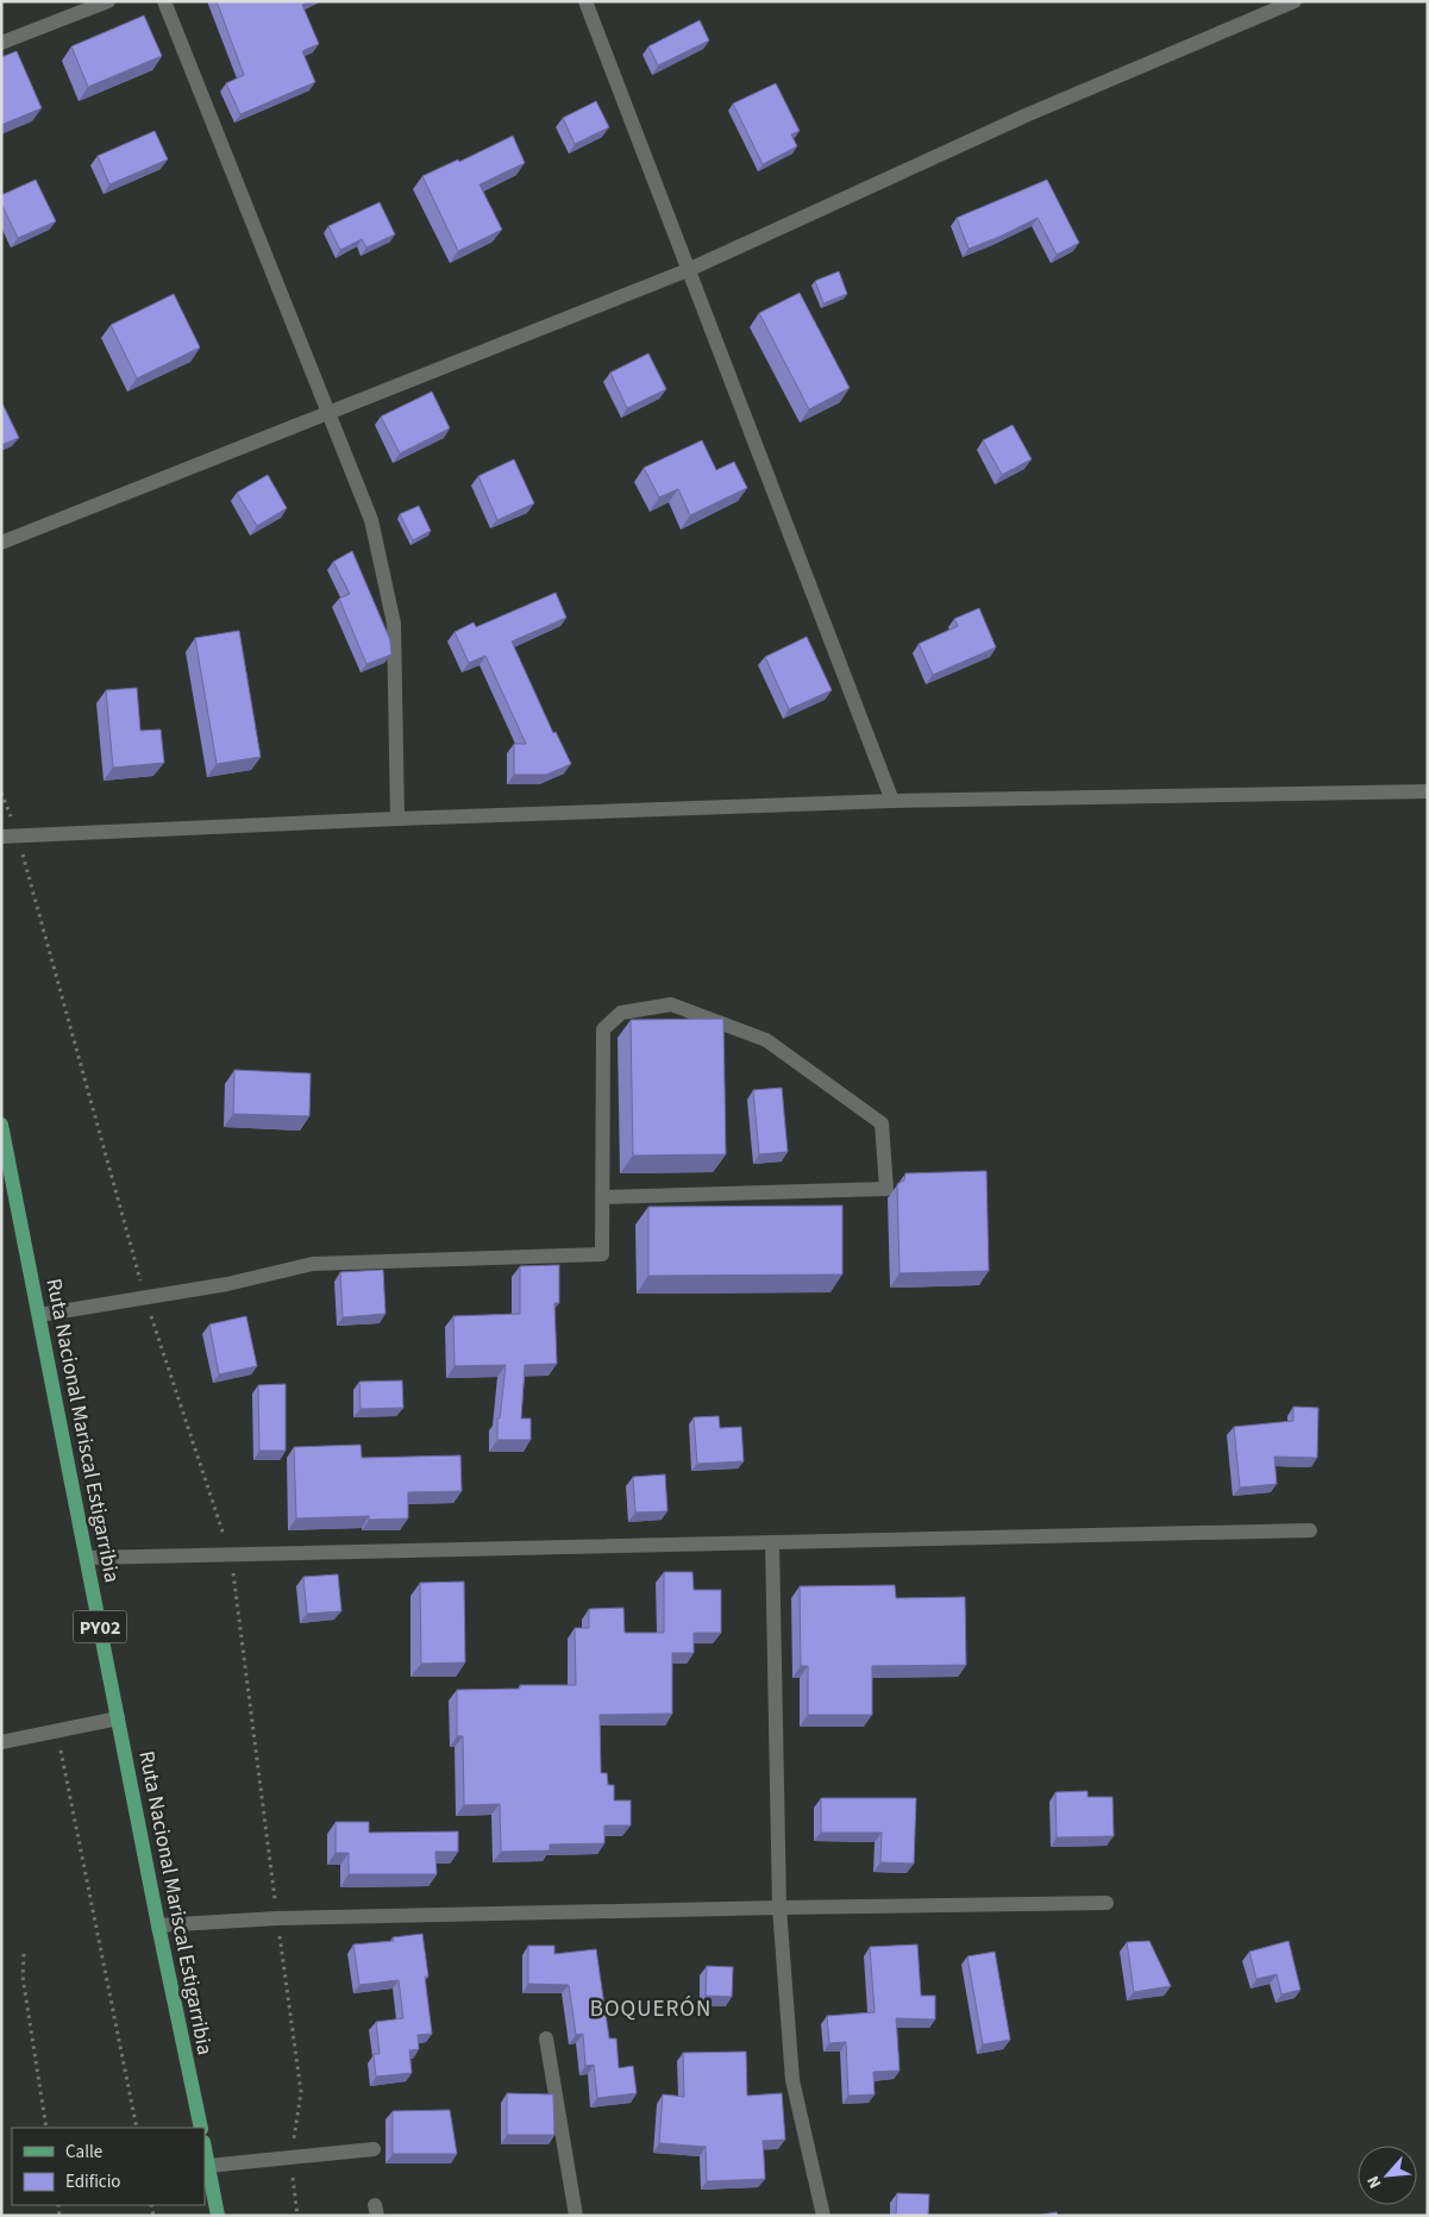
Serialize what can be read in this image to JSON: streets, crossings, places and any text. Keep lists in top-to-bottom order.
{
  "streets": {
    "main road": ["Ruta Nacional Mariscal Estigarribia", "PY02"]
  },
  "districts": ["BOQUERÓN"],
  "legend": ["Calle", "Edificio"],
  "north": "bottom left"
}
